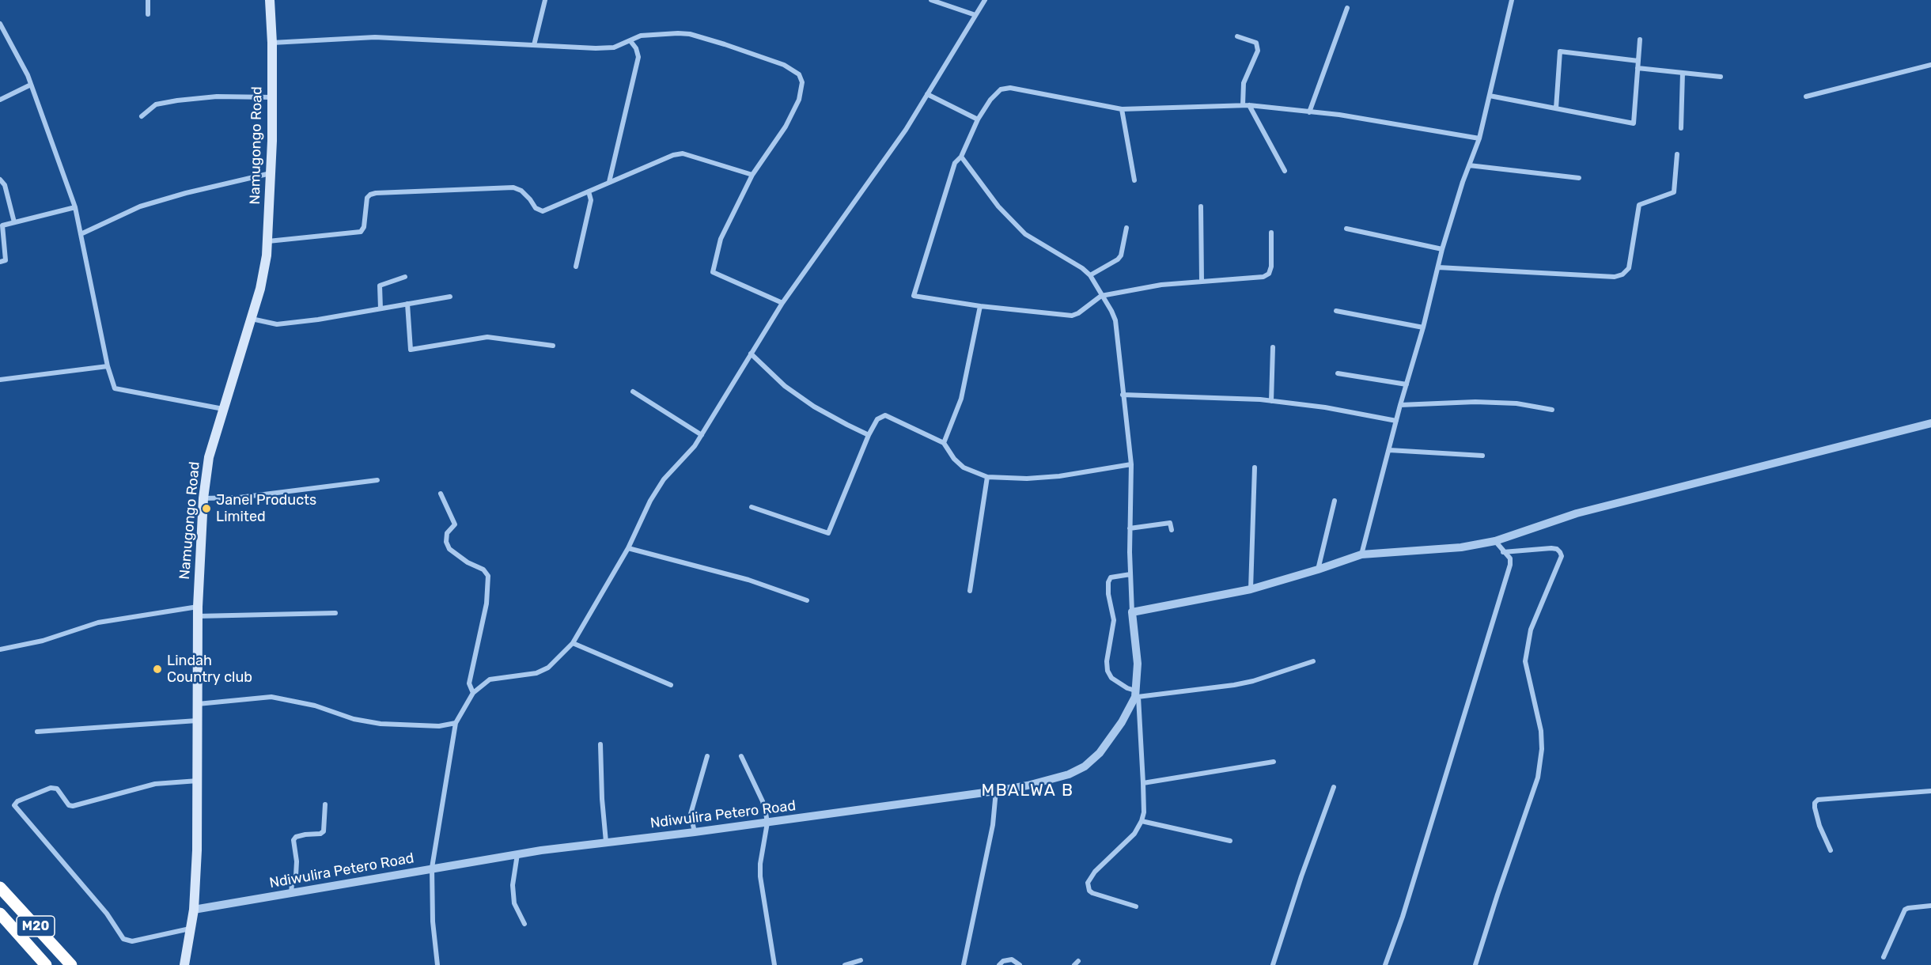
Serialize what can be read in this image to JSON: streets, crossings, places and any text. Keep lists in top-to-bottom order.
{
  "streets": {
    "highway": ["M20"],
    "main road": ["Namugongo Road"],
    "street": ["Ndiwulira Petero Road"]
  },
  "crossings": [
    ["Namugongo Road", "Ndiwulira Petero Road"]
  ],
  "districts": ["MBALWA B"],
  "places": ["Janel Products Limited", "Lindah Country club"]
}
